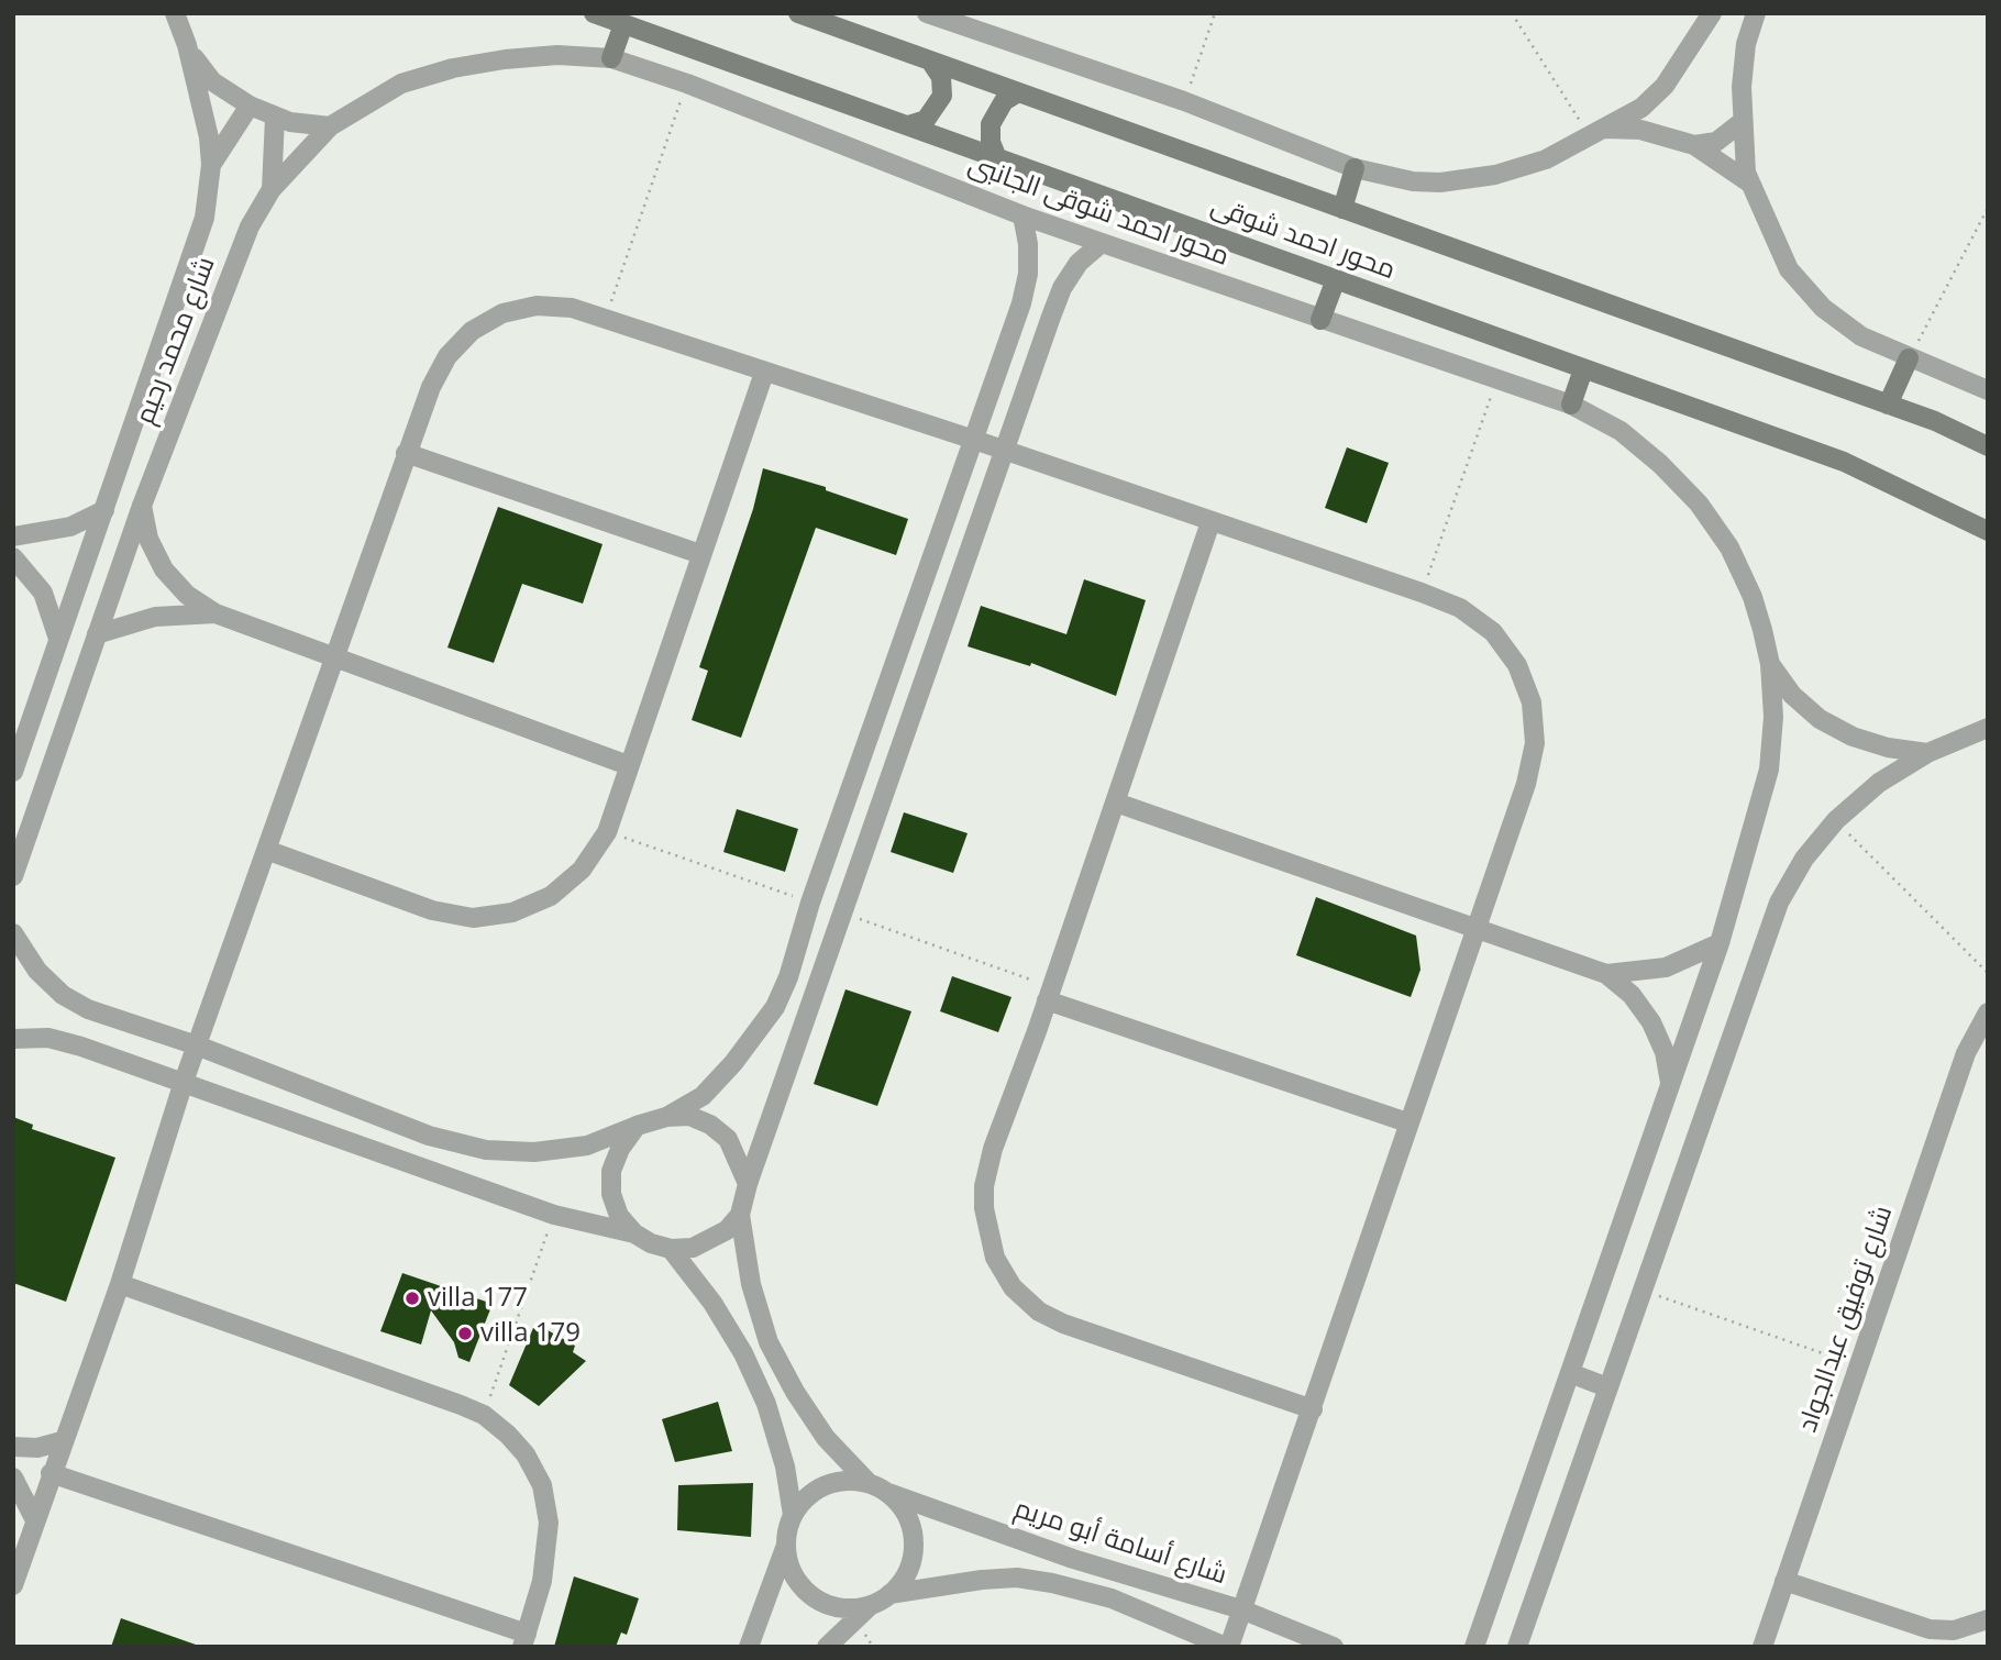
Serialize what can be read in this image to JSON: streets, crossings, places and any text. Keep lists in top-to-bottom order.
{
  "streets": {
    "main road": ["محور احمد شوقى"],
    "street": [
      "محور احمد شوقى الجانبى",
      "شارع محمد رحيم",
      "شارع توفيق عبدالجواد",
      "شارع أسامة أبو مريم"
    ]
  },
  "crossings": [
    ["محور احمد شوقى الجانبى", "شارع محمد رحيم"]
  ],
  "places": ["villa 177", "villa 179"]
}
